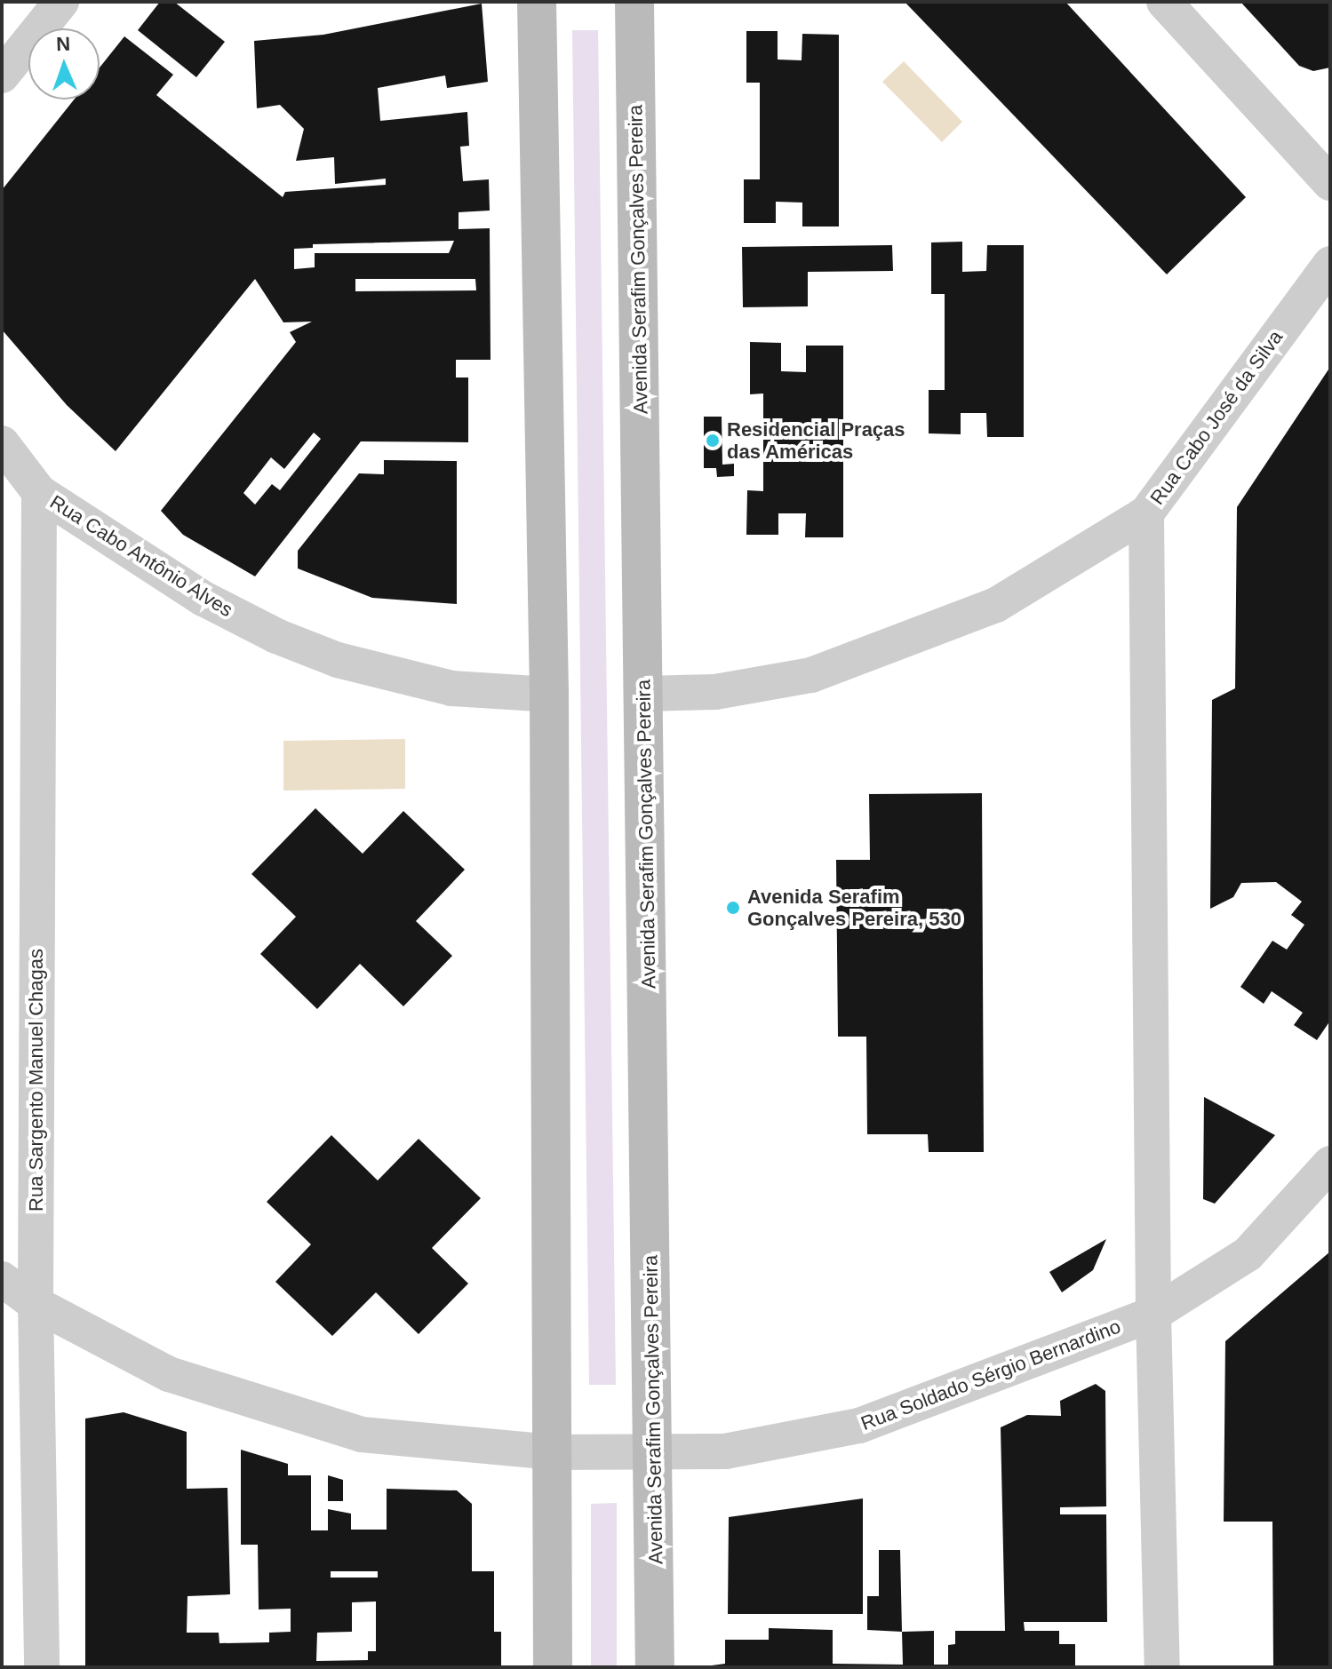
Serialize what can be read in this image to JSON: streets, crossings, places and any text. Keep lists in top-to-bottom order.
{
  "streets": {
    "main road": ["Avenida Serafim Gonçalves Pereira"],
    "street": [
      "Rua Cabo José da Silva",
      "Rua Cabo Antônio Alves",
      "Rua Sargento Manuel Chagas",
      "Rua Soldado Sérgio Bernardino"
    ]
  },
  "crossings": [
    ["Avenida Serafim Gonçalves Pereira", "Rua Cabo José da Silva"],
    ["Avenida Serafim Gonçalves Pereira", "Rua Soldado Sérgio Bernardino"],
    ["Rua Cabo Antônio Alves", "Rua Sargento Manuel Chagas"],
    ["Rua Sargento Manuel Chagas", "Rua Soldado Sérgio Bernardino"]
  ],
  "places": ["Residencial Praças das Américas", "Avenida Serafim Gonçalves Pereira, 530"],
  "north": "top"
}
